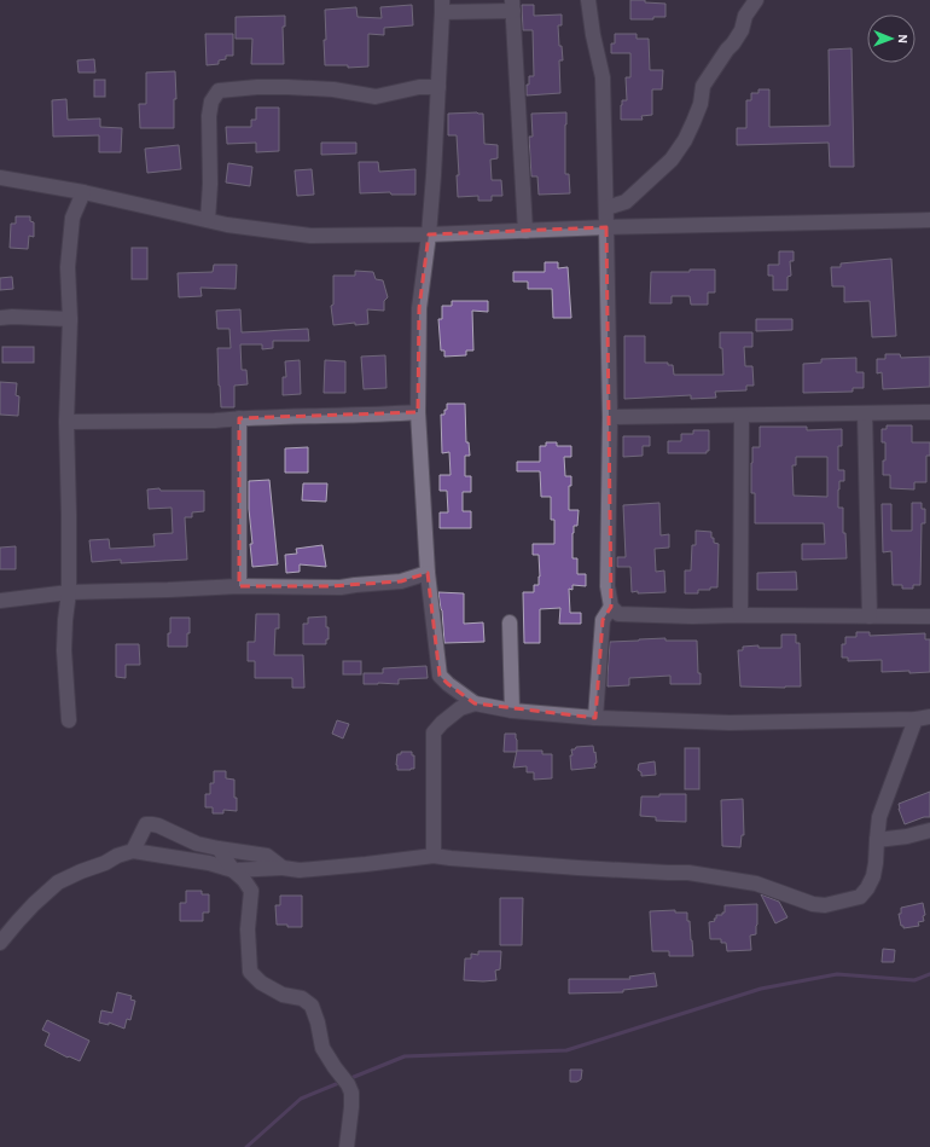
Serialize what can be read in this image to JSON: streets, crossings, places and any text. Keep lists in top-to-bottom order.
{
  "north": "right"
}
